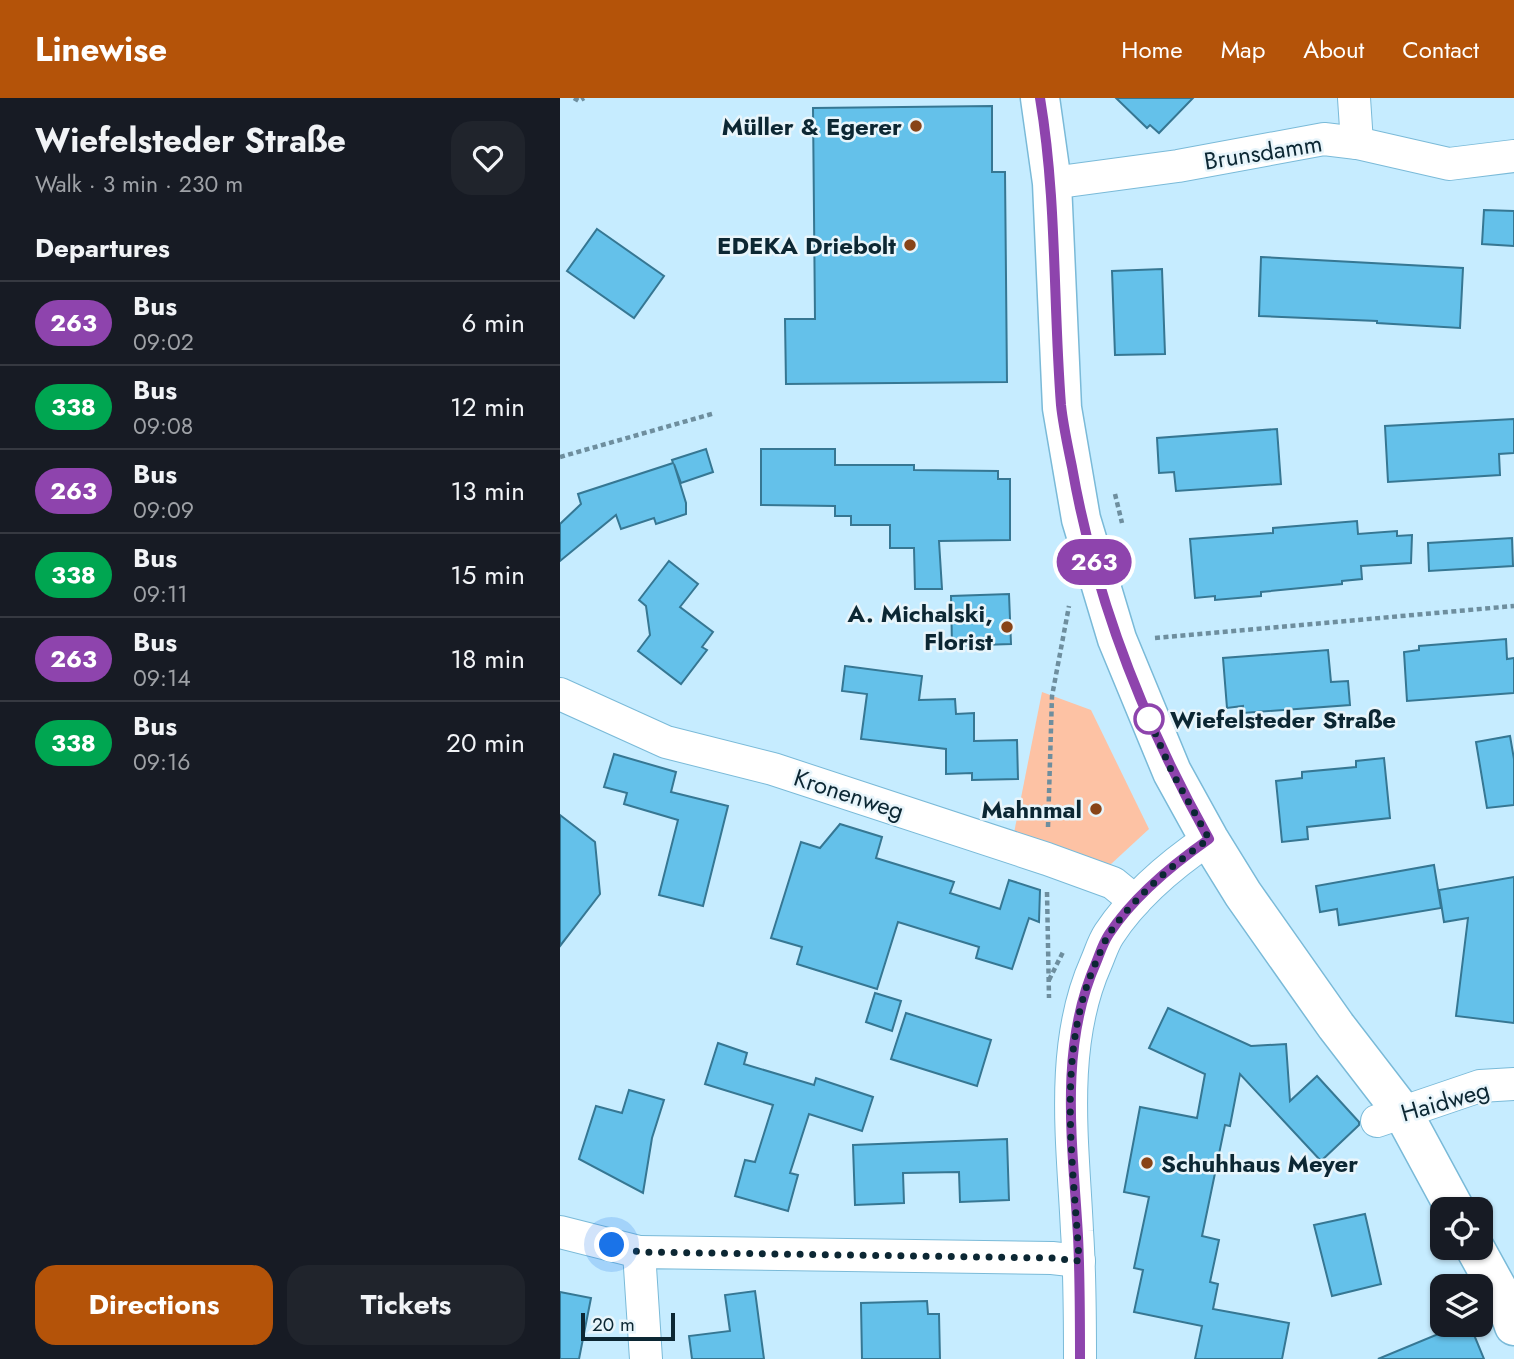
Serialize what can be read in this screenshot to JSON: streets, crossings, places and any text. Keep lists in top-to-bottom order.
{
  "streets": {
    "street": ["Brunsdamm", "Kronenweg", "Haidweg"]
  },
  "places": [
    "Müller & Egerer",
    "EDEKA Driebolt",
    "A. Michalski, Florist",
    "Wiefelsteder Straße",
    "Mahnmal",
    "Schuhhaus Meyer"
  ],
  "lines": ["bus line 263"],
  "scale_bar": "20 m",
  "page": {
    "header": "Linewise",
    "nav": [
      "Home",
      "Map",
      "About",
      "Contact"
    ],
    "heading": [
      ["Wiefelsteder Straße", "Walk · 3 min · 230 m"],
      "Departures"
    ],
    "on_map": "263",
    "list": [
      {
        "mark": "263",
        "name": "Bus",
        "note": "09:02",
        "value": "6 min"
      },
      {
        "mark": "338",
        "name": "Bus",
        "note": "09:08",
        "value": "12 min"
      },
      {
        "mark": "263",
        "name": "Bus",
        "note": "09:09",
        "value": "13 min"
      },
      {
        "mark": "338",
        "name": "Bus",
        "note": "09:11",
        "value": "15 min"
      },
      {
        "mark": "263",
        "name": "Bus",
        "note": "09:14",
        "value": "18 min"
      },
      {
        "mark": "338",
        "name": "Bus",
        "note": "09:16",
        "value": "20 min"
      }
    ],
    "buttons": ["Directions", "Tickets"],
    "scale": "20 m"
  }
}
